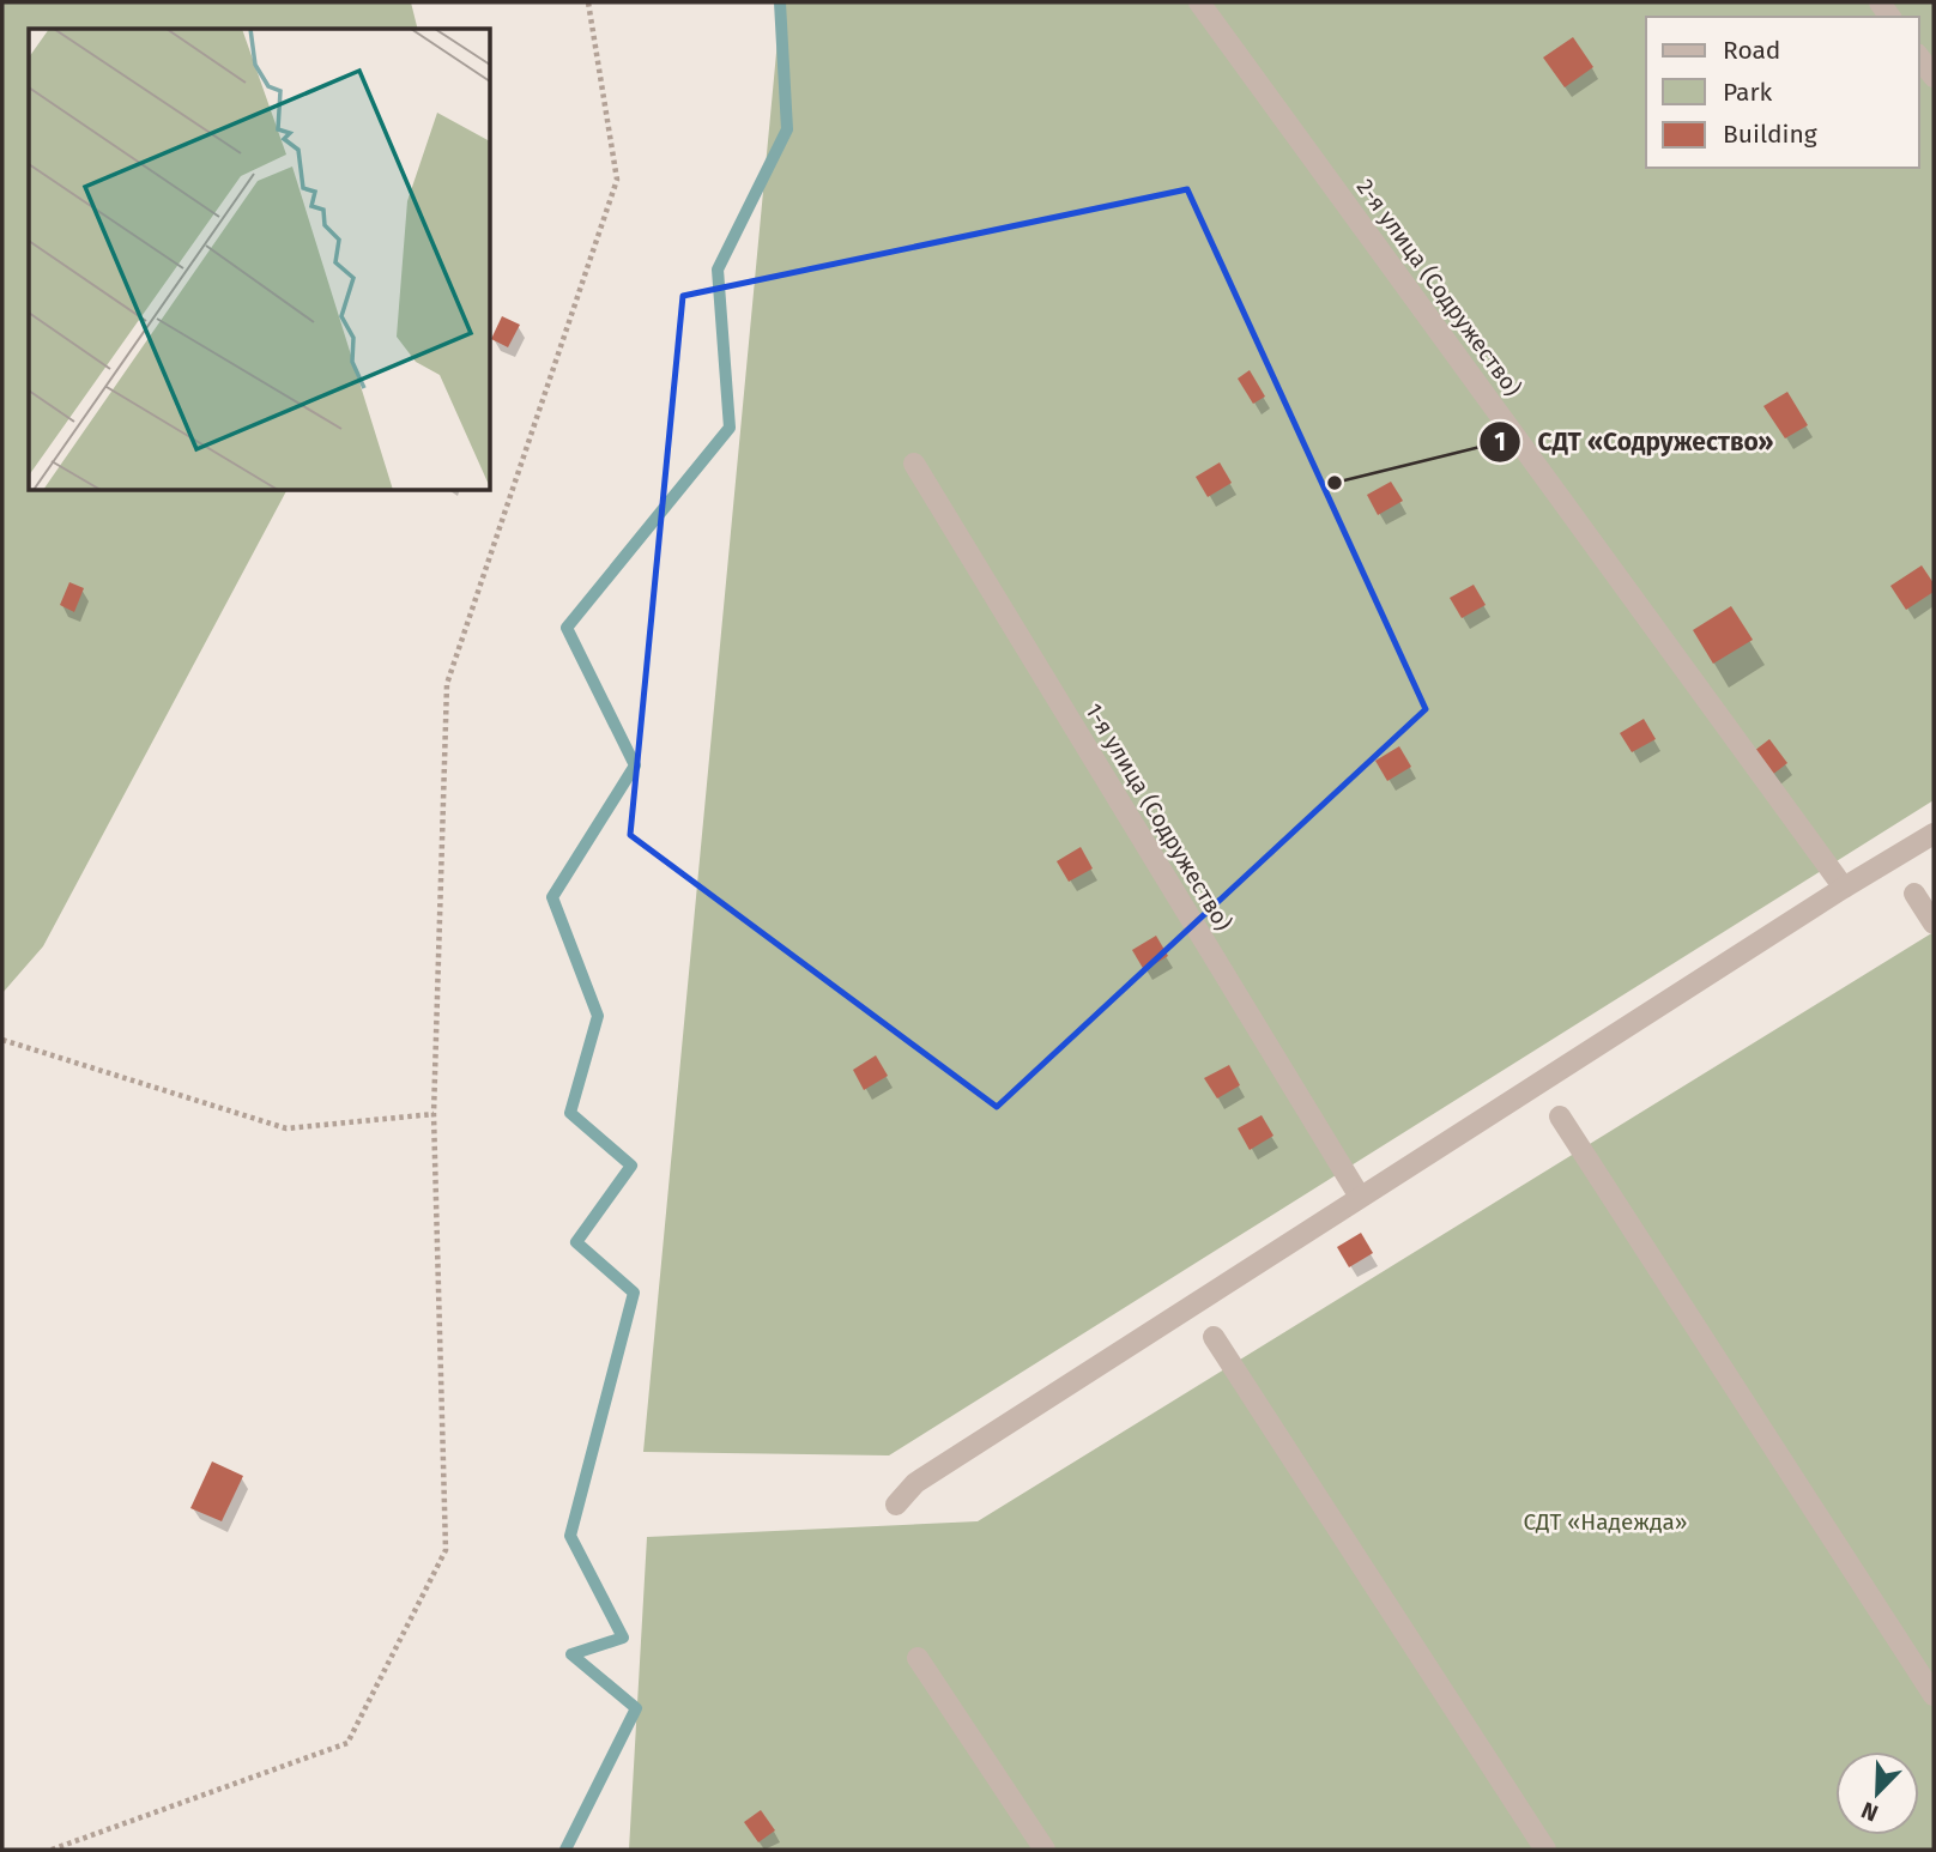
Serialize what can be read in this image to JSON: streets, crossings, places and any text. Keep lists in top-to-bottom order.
{
  "streets": {
    "street": ["2-я улица (Содружество)", "1-я улица (Содружество)"]
  },
  "parks": ["СДТ «Надежда»"],
  "places": ["СДТ «Содружество»"],
  "legend": ["Road", "Park", "Building"],
  "north": "bottom left"
}
